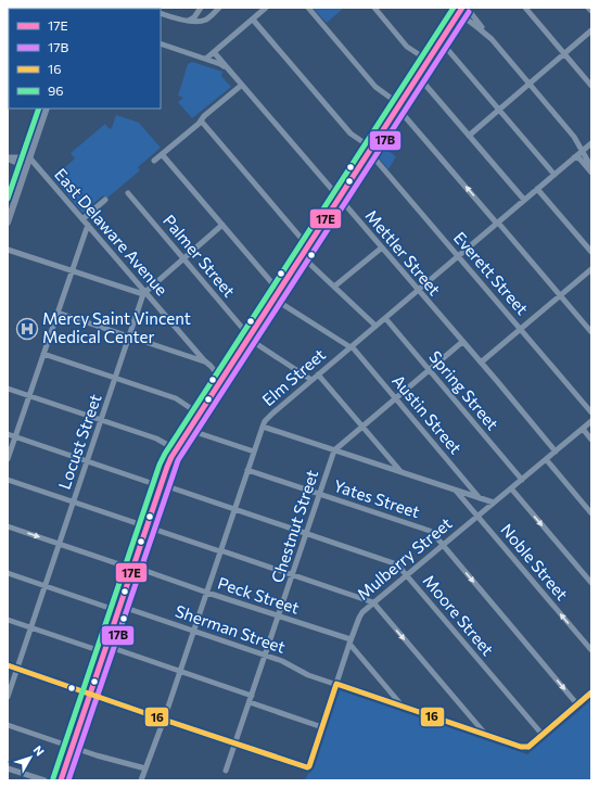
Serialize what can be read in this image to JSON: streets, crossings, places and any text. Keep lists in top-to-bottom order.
{
  "streets": {
    "street": [
      "East Delaware Avenue",
      "Mettler Street",
      "Palmer Street",
      "Everett Street",
      "Elm Street",
      "Spring Street",
      "Austin Street",
      "Locust Street",
      "Yates Street",
      "Chestnut Street",
      "Mulberry Street",
      "Noble Street",
      "Peck Street",
      "Moore Street",
      "Sherman Street"
    ]
  },
  "crossings": [
    ["East Delaware Avenue", "Locust Street"],
    ["Mettler Street", "Elm Street"],
    ["Mettler Street", "Mulberry Street"],
    ["Palmer Street", "Elm Street"],
    ["Palmer Street", "Locust Street"],
    ["Everett Street", "Elm Street"],
    ["Elm Street", "Spring Street"],
    ["Elm Street", "Austin Street"],
    ["Elm Street", "Yates Street"],
    ["Elm Street", "Peck Street"],
    ["Elm Street", "Moore Street"],
    ["Elm Street", "Sherman Street"],
    ["Spring Street", "Mulberry Street"],
    ["Locust Street", "Peck Street"],
    ["Locust Street", "Moore Street"],
    ["Locust Street", "Sherman Street"],
    ["Yates Street", "Chestnut Street"],
    ["Yates Street", "Mulberry Street"],
    ["Chestnut Street", "Mulberry Street"],
    ["Chestnut Street", "Peck Street"],
    ["Chestnut Street", "Moore Street"],
    ["Chestnut Street", "Sherman Street"],
    ["Mulberry Street", "Noble Street"],
    ["Mulberry Street", "Peck Street"],
    ["Mulberry Street", "Moore Street"],
    ["Mulberry Street", "Sherman Street"],
    ["Moore Street", "Sherman Street"]
  ],
  "one_way": ["Yates Street"],
  "places": {
    "hospital": ["Mercy Saint Vincent Medical Center"]
  },
  "lines": [
    "transit line 17E",
    "transit line 96",
    "transit line 17B",
    "transit line 16"
  ],
  "legend": [
    "17E",
    "17B",
    "16",
    "96"
  ],
  "north": "top right"
}
